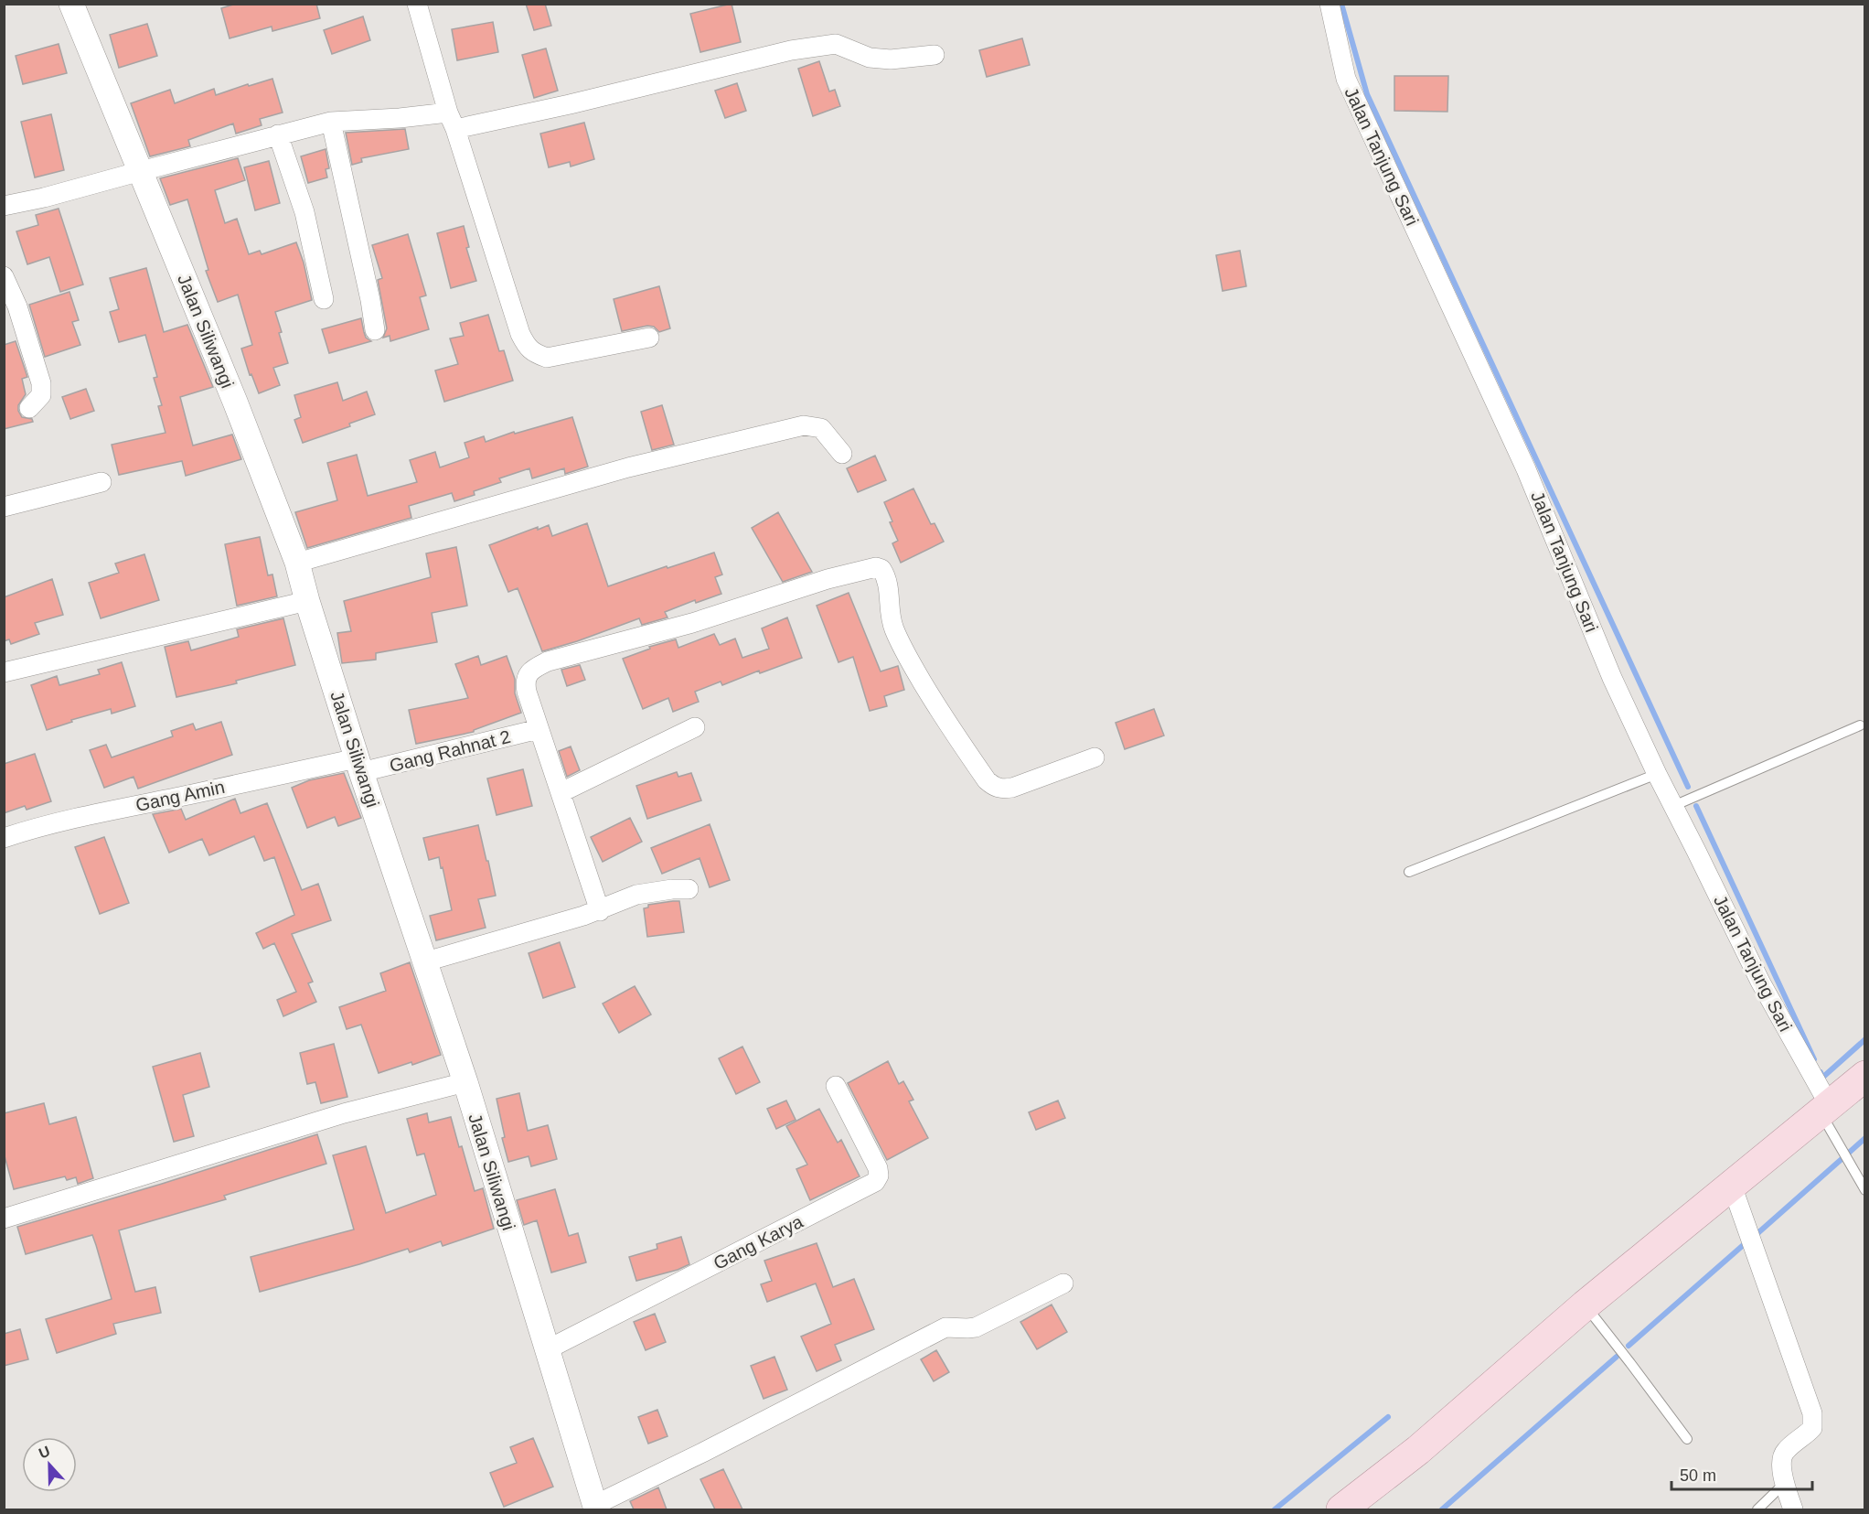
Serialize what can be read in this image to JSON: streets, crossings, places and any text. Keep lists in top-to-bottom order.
{
  "streets": {
    "street": [
      "Jalan Tanjung Sari",
      "Jalan Siliwangi",
      "Gang Rahnat 2",
      "Gang Amin",
      "Gang Karya"
    ]
  },
  "crossings": [
    ["Jalan Siliwangi", "Gang Rahnat 2"],
    ["Jalan Siliwangi", "Gang Amin"],
    ["Jalan Siliwangi", "Gang Karya"],
    ["Gang Rahnat 2", "Gang Amin"]
  ],
  "scale_bar": "50 m",
  "north": "top"
}
